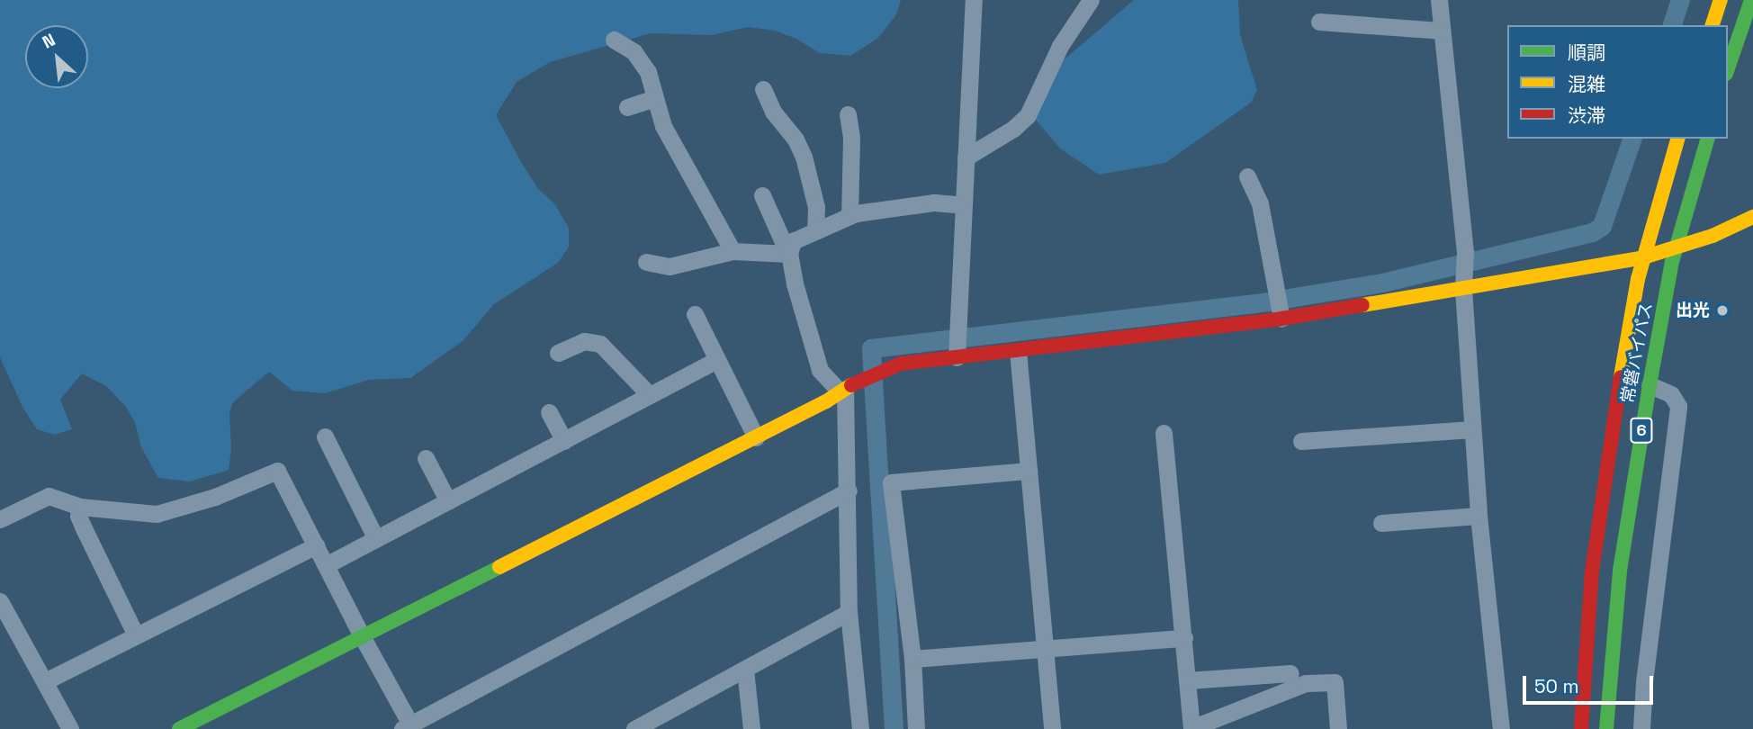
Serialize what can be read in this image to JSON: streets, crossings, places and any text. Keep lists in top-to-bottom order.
{
  "streets": {
    "main road": ["常磐バイパス", "6"]
  },
  "places": ["出光"],
  "legend": ["順調", "混雑", "渋滞"],
  "scale_bar": "50 m",
  "north": "top left"
}
